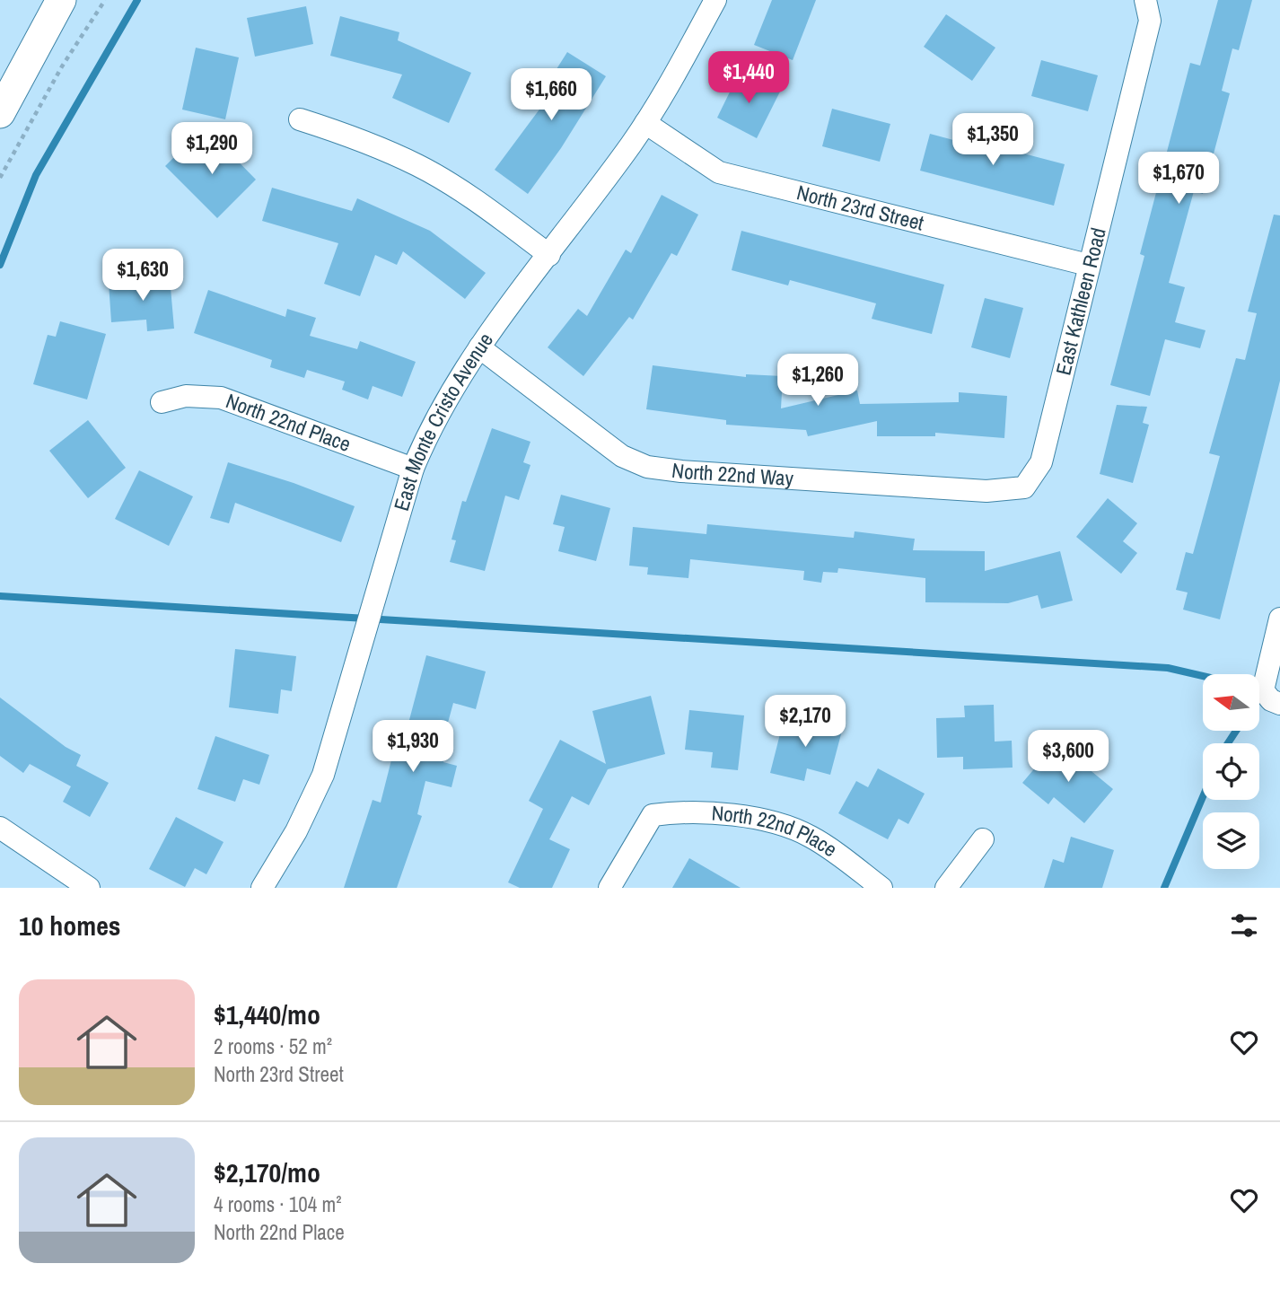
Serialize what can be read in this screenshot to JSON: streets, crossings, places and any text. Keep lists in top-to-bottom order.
{
  "streets": {
    "street": [
      "North 23rd Street",
      "East Kathleen Road",
      "East Monte Cristo Avenue",
      "North 22nd Place",
      "North 22nd Way"
    ]
  },
  "crossings": [
    ["North 23rd Street", "East Kathleen Road"],
    ["North 23rd Street", "East Monte Cristo Avenue"],
    ["East Kathleen Road", "North 22nd Way"],
    ["East Monte Cristo Avenue", "North 22nd Place"],
    ["East Monte Cristo Avenue", "North 22nd Way"]
  ],
  "north": "left",
  "page": {
    "price": [
      "$1,440",
      "$1,660",
      "$1,350",
      "$1,290",
      "$1,670",
      "$1,630",
      "$1,260",
      "$2,170",
      "$1,930",
      "$3,600"
    ],
    "heading": "10 homes",
    "list": [
      {
        "name": "$1,440/mo",
        "note": "2 rooms · 52 m² · North 23rd Street"
      },
      {
        "name": "$2,170/mo",
        "note": "4 rooms · 104 m² · North 22nd Place"
      }
    ]
  }
}
